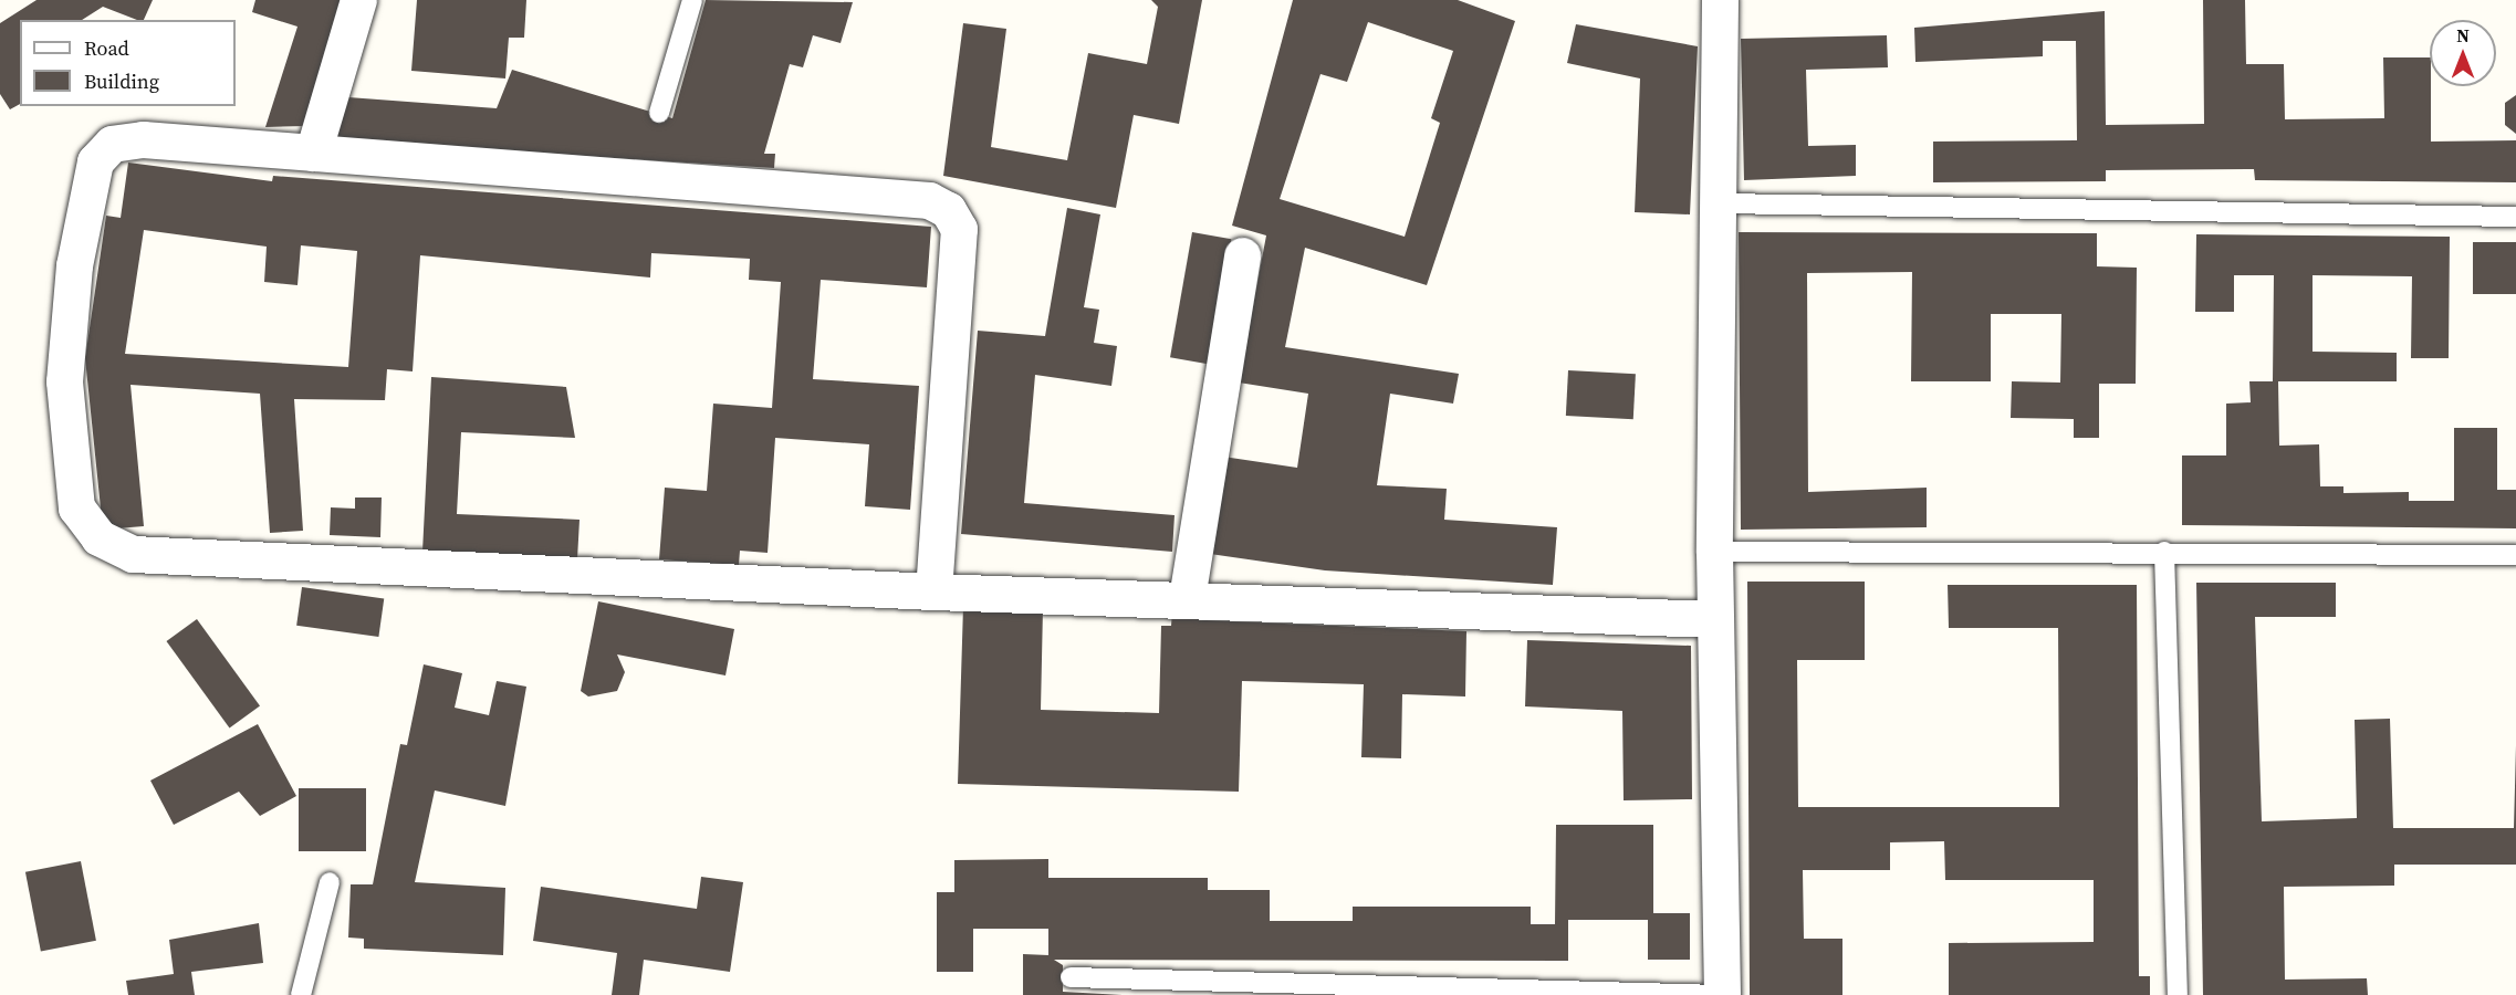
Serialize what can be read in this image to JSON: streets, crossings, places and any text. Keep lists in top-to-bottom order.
{
  "legend": ["Road", "Building"],
  "north": "top"
}
